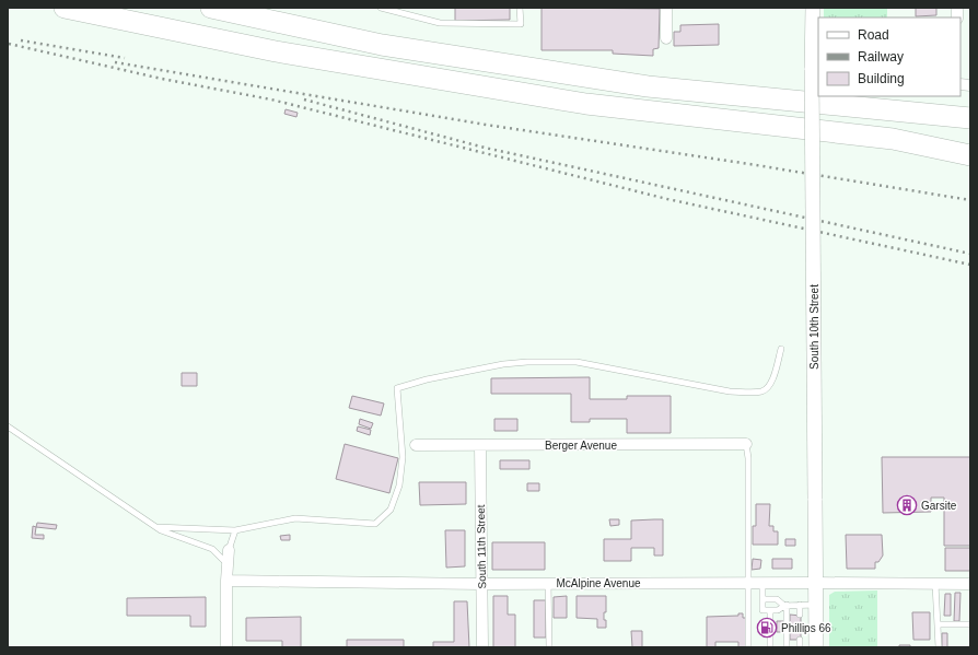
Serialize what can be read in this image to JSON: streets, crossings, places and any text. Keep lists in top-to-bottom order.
{
  "streets": {
    "street": [
      "South 10th Street",
      "Berger Avenue",
      "South 11th Street",
      "McAlpine Avenue"
    ]
  },
  "crossings": [
    ["South 10th Street", "McAlpine Avenue"],
    ["Berger Avenue", "South 11th Street"],
    ["South 11th Street", "McAlpine Avenue"]
  ],
  "places": {
    "building": ["Garsite"],
    "fuel station": ["Phillips 66"]
  },
  "legend": ["Road", "Railway", "Building"]
}
